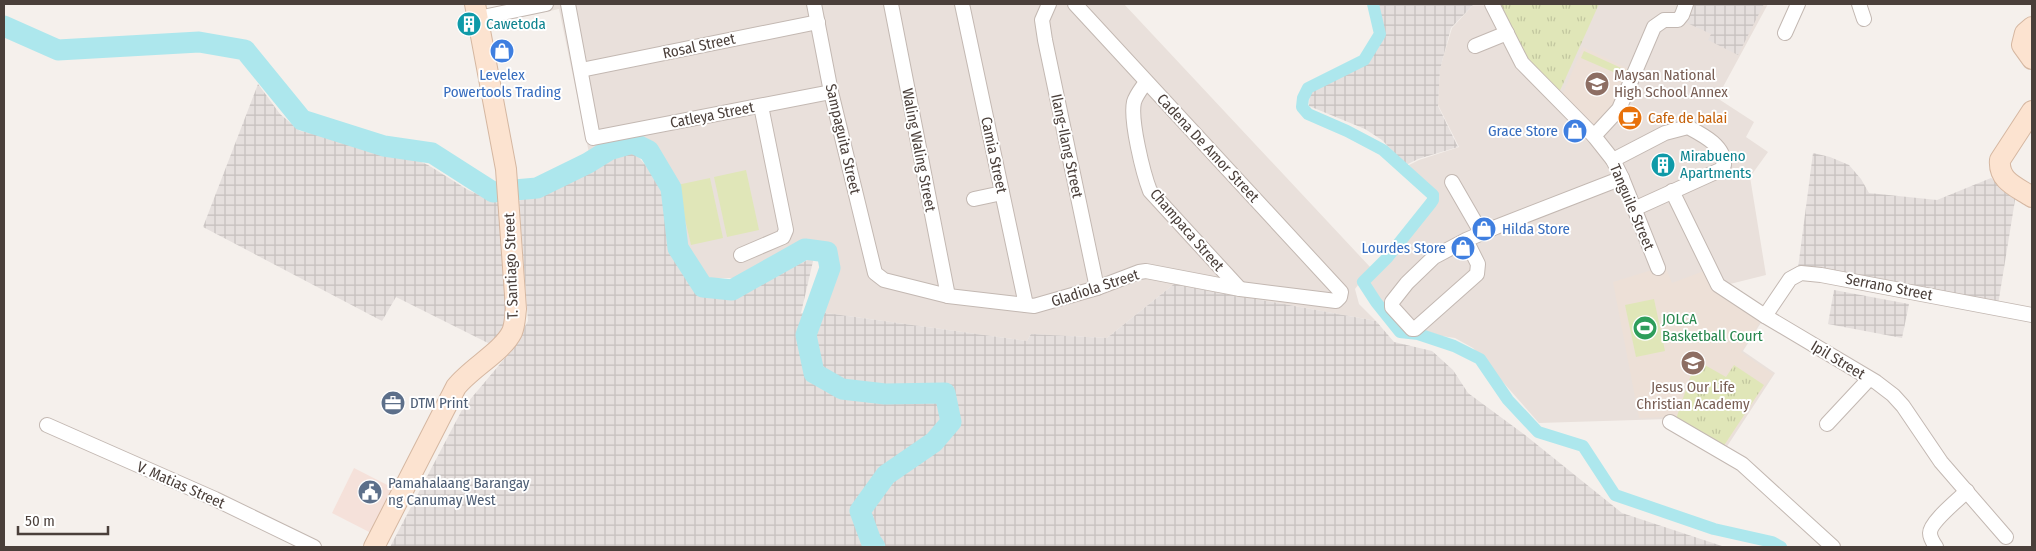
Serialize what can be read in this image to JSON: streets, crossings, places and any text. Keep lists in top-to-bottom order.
{
  "streets": {
    "main road": ["T. Santiago Street"],
    "street": [
      "Rosal Street",
      "Catleya Street",
      "Sampaguita Street",
      "Ilang-Ilang Street",
      "Cadena De Amor Street",
      "Waling Waling Street",
      "Camia Street",
      "Tanguile Street",
      "Champaca Street",
      "Serrano Street",
      "Gladiola Street",
      "Ipil Street",
      "V. Matias Street"
    ]
  },
  "crossings": [
    ["Rosal Street", "Catleya Street"],
    ["Rosal Street", "Sampaguita Street"],
    ["Catleya Street", "Sampaguita Street"],
    ["Sampaguita Street", "Gladiola Street"],
    ["Ilang-Ilang Street", "Gladiola Street"],
    ["Cadena De Amor Street", "Champaca Street"],
    ["Cadena De Amor Street", "Gladiola Street"],
    ["Waling Waling Street", "Gladiola Street"],
    ["Camia Street", "Gladiola Street"],
    ["Champaca Street", "Gladiola Street"],
    ["Serrano Street", "Ipil Street"]
  ],
  "places": {
    "building": ["Cawetoda", "Mirabueno Apartments"],
    "shop": [
      "Levelex Powertools Trading",
      "Grace Store",
      "Hilda Store",
      "Lourdes Store"
    ],
    "school or university": ["Maysan National High School Annex", "Jesus Our Life Christian Academy"],
    "cafe": ["Cafe de balai"],
    "sports": ["JOLCA Basketball Court"],
    "office": ["DTM Print"],
    "public building": ["Pamahalaang Barangay ng Canumay West"]
  },
  "scale_bar": "50 m"
}
